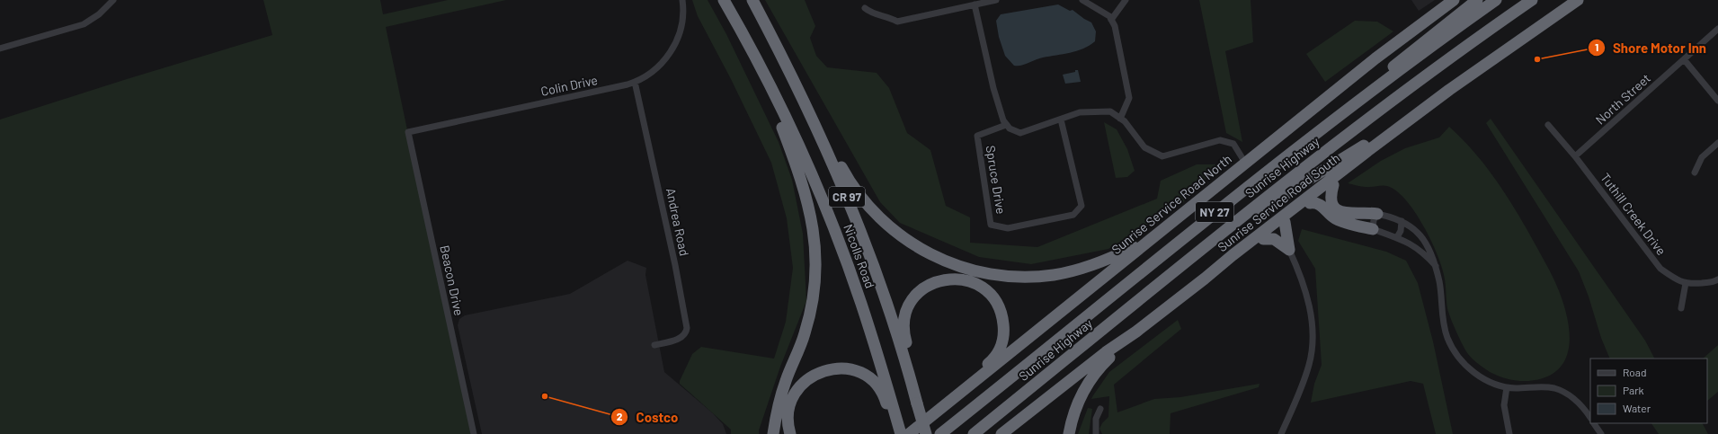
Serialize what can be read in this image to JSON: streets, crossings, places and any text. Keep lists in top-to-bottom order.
{
  "streets": {
    "highway": [
      "Sunrise Highway",
      "CR 97",
      "Sunrise Service Road South",
      "Sunrise Service Road North",
      "NY 27",
      "Nicolls Road"
    ],
    "street": [
      "Colin Drive",
      "North Street",
      "Spruce Drive",
      "Tuthill Creek Drive",
      "Andrea Road",
      "Beacon Drive"
    ]
  },
  "crossings": [
    ["Colin Drive", "Andrea Road"],
    ["Colin Drive", "Beacon Drive"],
    ["North Street", "Tuthill Creek Drive"]
  ],
  "places": ["Shore Motor Inn", "Costco"],
  "legend": ["Road", "Park", "Water"]
}
